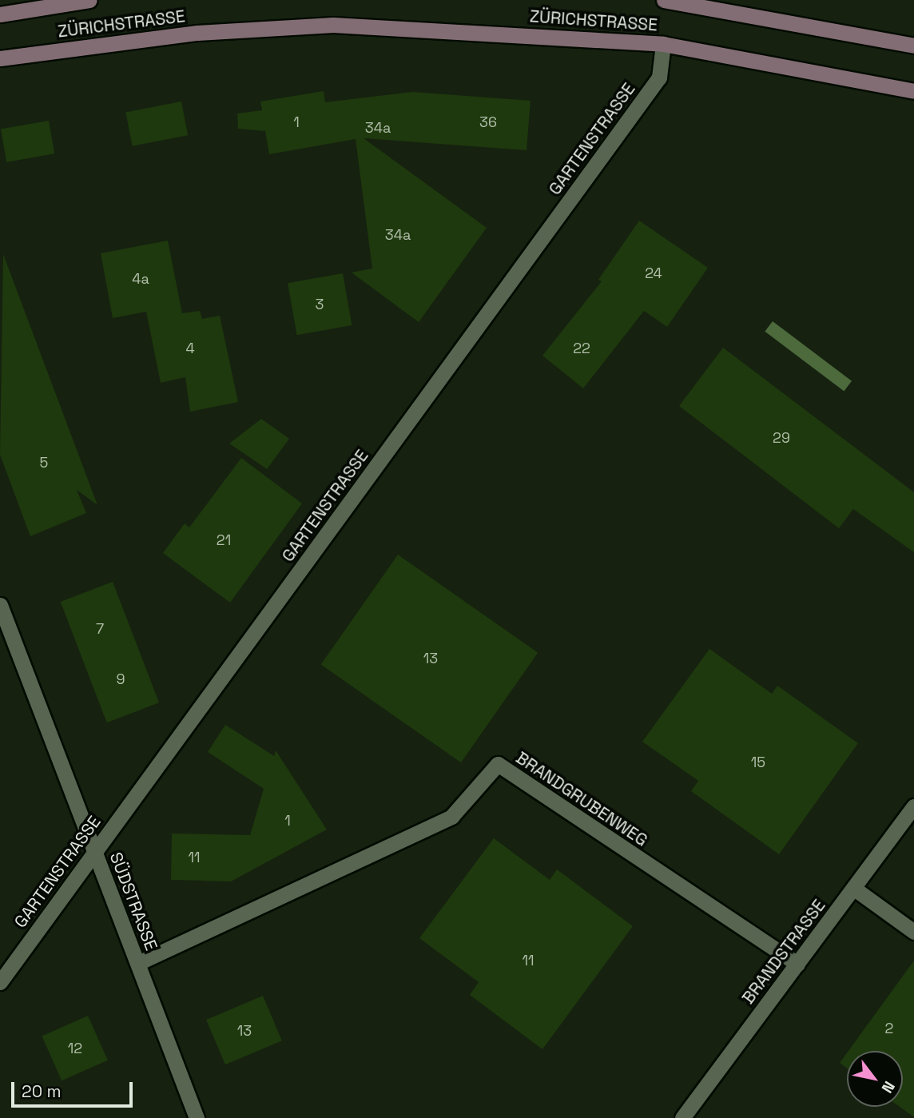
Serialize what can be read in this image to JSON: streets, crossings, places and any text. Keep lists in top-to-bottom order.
{
  "streets": {
    "main road": ["ZÜRICHSTRASSE"],
    "street": [
      "GARTENSTRASSE",
      "BRANDGRUBENWEG",
      "SÜDSTRASSE",
      "BRANDSTRASSE"
    ]
  },
  "crossings": [
    ["ZÜRICHSTRASSE", "GARTENSTRASSE"],
    ["GARTENSTRASSE", "SÜDSTRASSE"],
    ["BRANDGRUBENWEG", "SÜDSTRASSE"],
    ["BRANDGRUBENWEG", "BRANDSTRASSE"]
  ],
  "house_numbers": [
    "1",
    "36",
    "34a",
    "34a",
    "24",
    "4a",
    "3",
    "4",
    "22",
    "29",
    "5",
    "21",
    "7",
    "13",
    "9",
    "15",
    "1",
    "11",
    "11",
    "2",
    "13",
    "12"
  ],
  "scale_bar": "20 m",
  "north": "bottom right"
}
